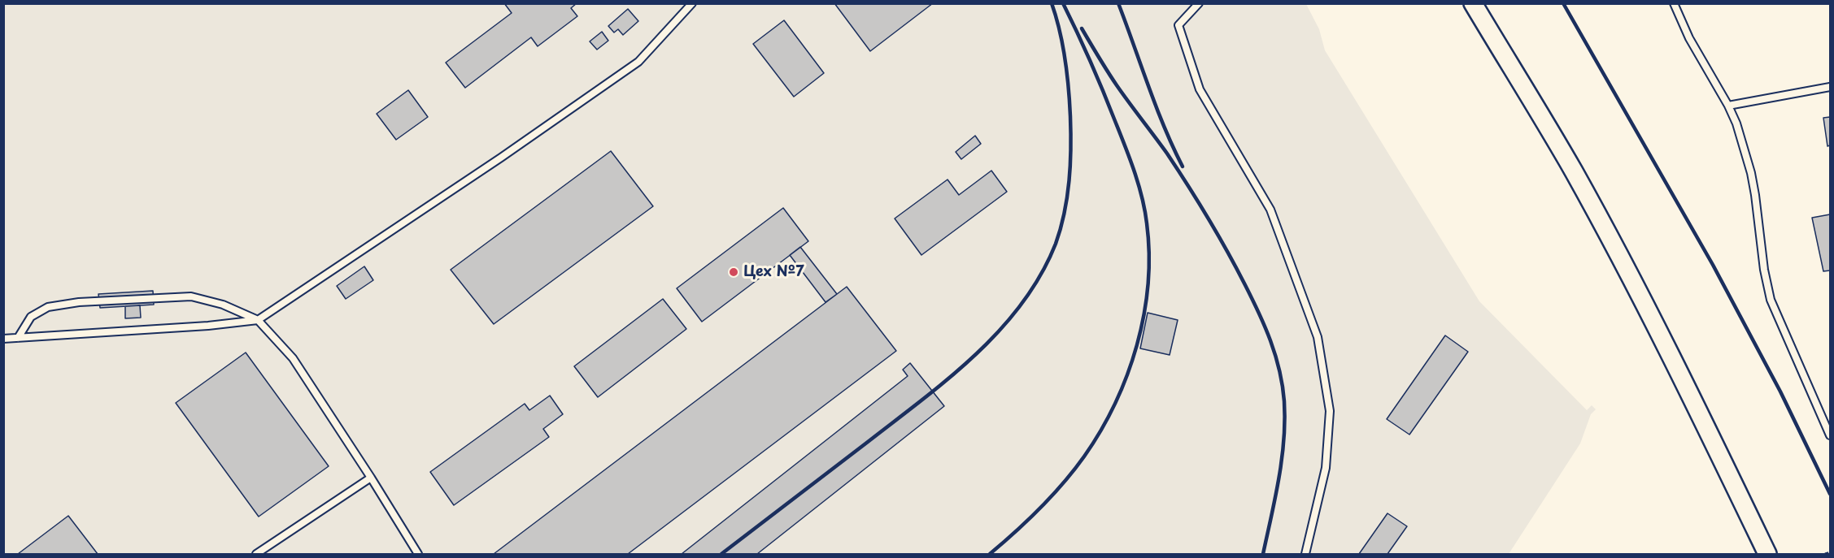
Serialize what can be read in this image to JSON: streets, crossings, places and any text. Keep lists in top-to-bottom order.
{
  "places": ["Цех №7"]
}
